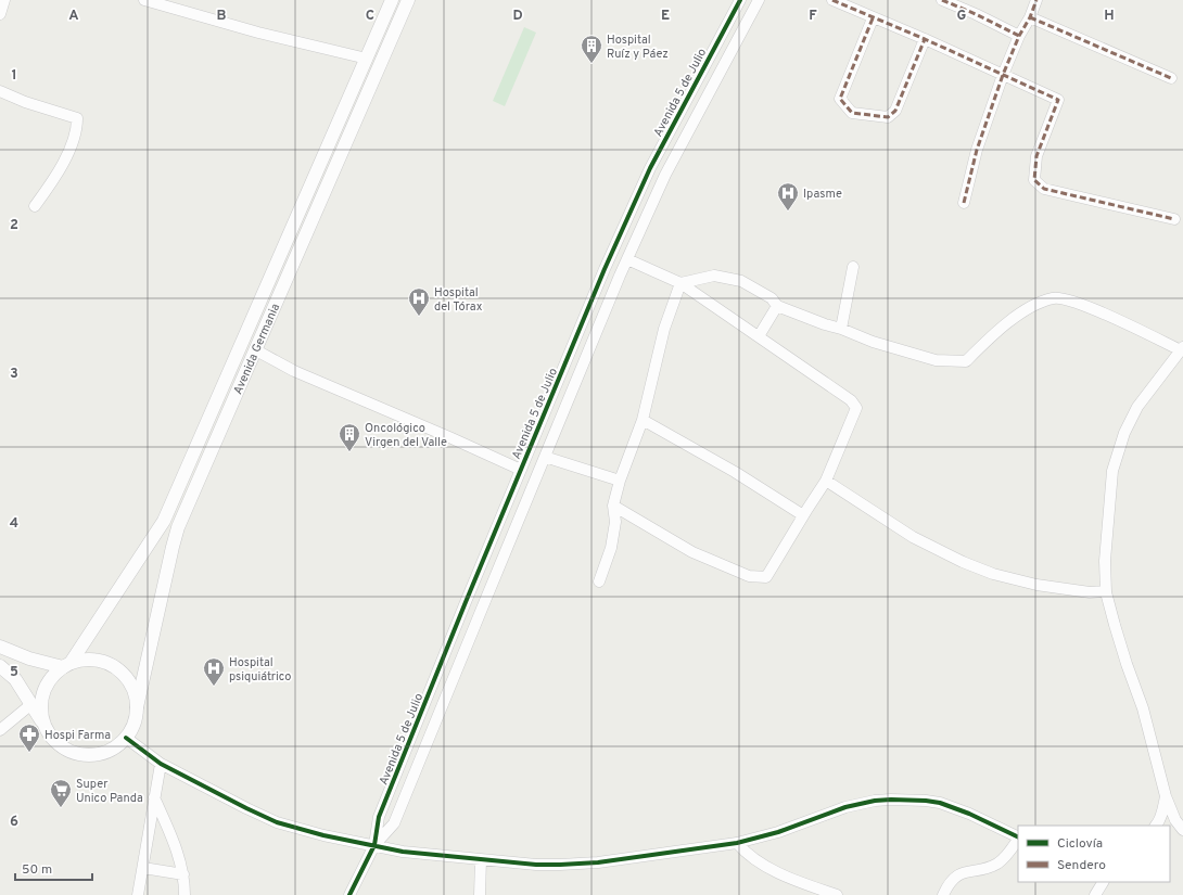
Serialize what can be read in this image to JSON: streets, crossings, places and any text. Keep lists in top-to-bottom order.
{
  "streets": {
    "street": ["Avenida 5 de Julio", "Avenida Germania"]
  },
  "places": {
    "building": ["Hospital Ruíz y Páez", "Oncológico Virgen del Valle"],
    "hospital": ["Ipasme", "Hospital del Tórax", "Hospital psiquiátrico"],
    "pharmacy": ["Hospi Farma"],
    "supermarket": ["Super Unico Panda"]
  },
  "legend": ["Ciclovía", "Sendero"],
  "scale_bar": "50 m",
  "grid": {
    "columns": [
      "A",
      "B",
      "C",
      "D",
      "E",
      "F",
      "G",
      "H"
    ],
    "rows": [
      "1",
      "2",
      "3",
      "4",
      "5",
      "6"
    ]
  }
}
